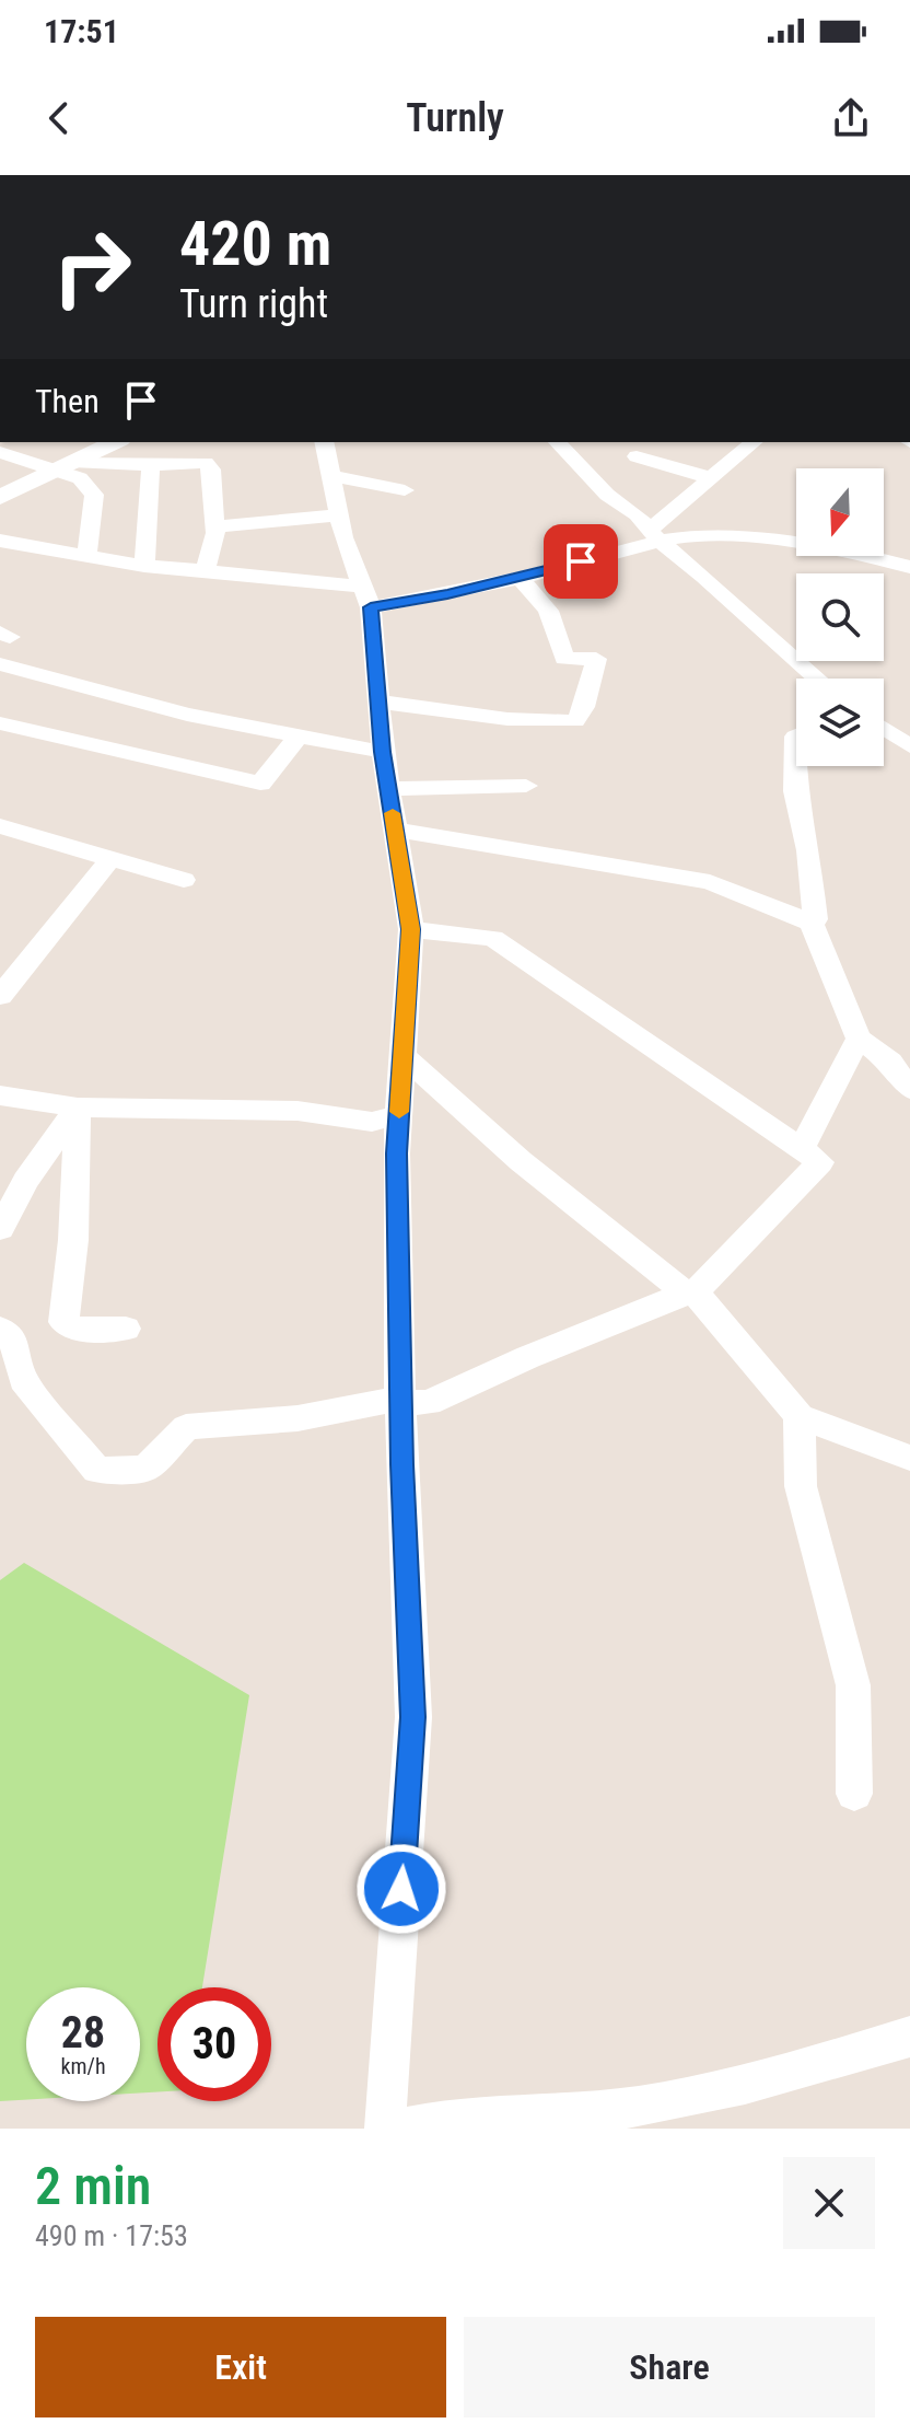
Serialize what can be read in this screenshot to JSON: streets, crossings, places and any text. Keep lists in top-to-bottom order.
{
  "north": "bottom",
  "page": {
    "status": "17:51",
    "header": "Turnly",
    "turn": ["420 m", "Turn right"],
    "then": "Then",
    "speed": "28 km/h",
    "limit": "30",
    "heading": ["2 min", "490 m · 17:53"],
    "buttons": ["Exit", "Share"]
  }
}
